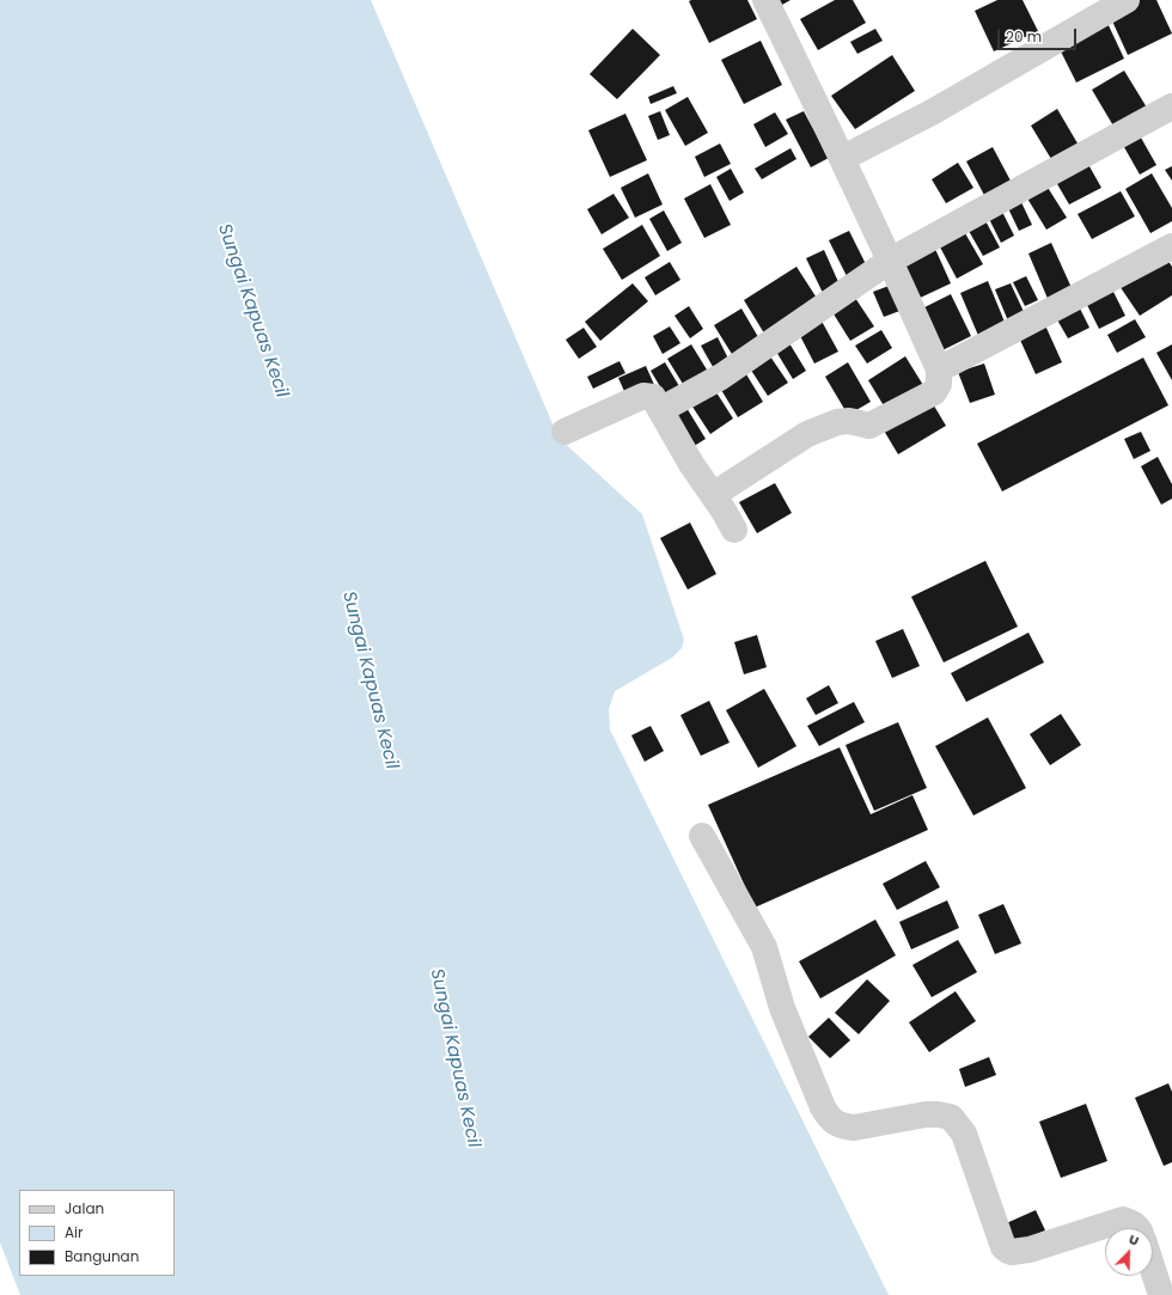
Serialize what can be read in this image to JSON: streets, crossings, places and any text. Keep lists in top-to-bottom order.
{
  "water": ["Sungai Kapuas Kecil"],
  "legend": ["Jalan", "Air", "Bangunan"],
  "scale_bar": "20 m",
  "north": "top right"
}
